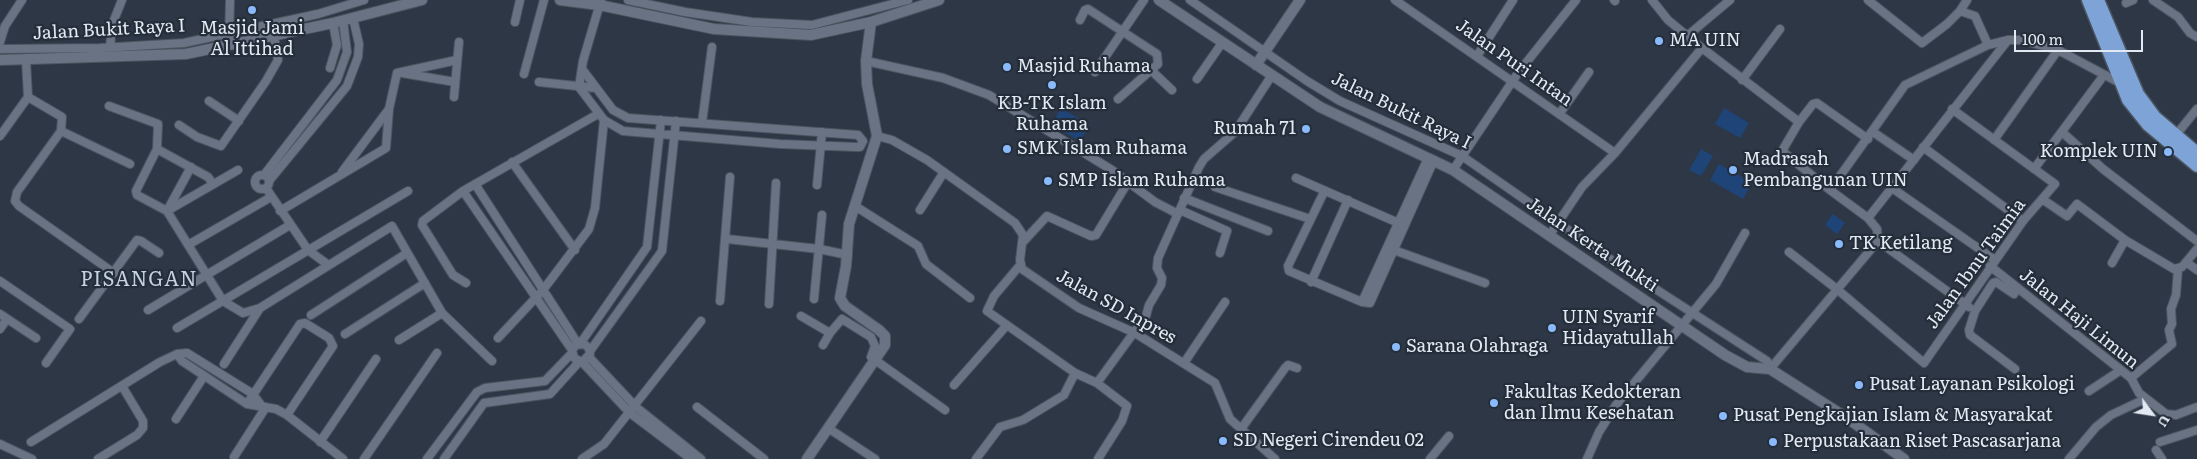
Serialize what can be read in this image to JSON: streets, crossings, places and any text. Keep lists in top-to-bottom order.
{
  "streets": {
    "street": [
      "Jalan Bukit Raya I",
      "Jalan Puri Intan",
      "Jalan Kerta Mukti",
      "Jalan Ibnu Taimia",
      "Jalan SD Inpres",
      "Jalan Haji Limun"
    ]
  },
  "crossings": [
    ["Jalan Bukit Raya I", "Jalan Kerta Mukti"],
    ["Jalan Ibnu Taimia", "Jalan Haji Limun"]
  ],
  "districts": ["PISANGAN"],
  "places": [
    "Masjid Jami Al Ittihad",
    "MA UIN",
    "Masjid Ruhama",
    "KB-TK Islam Ruhama",
    "Rumah 71",
    "SMK Islam Ruhama",
    "Komplek UIN",
    "Madrasah Pembangunan UIN",
    "SMP Islam Ruhama",
    "TK Ketilang",
    "UIN Syarif Hidayatullah",
    "Sarana Olahraga",
    "Pusat Layanan Psikologi",
    "Fakultas Kedokteran dan Ilmu Kesehatan",
    "Pusat Pengkajian Islam & Masyarakat",
    "SD Negeri Cirendeu 02",
    "Perpustakaan Riset Pascasarjana"
  ],
  "scale_bar": "100 m",
  "north": "bottom right"
}
